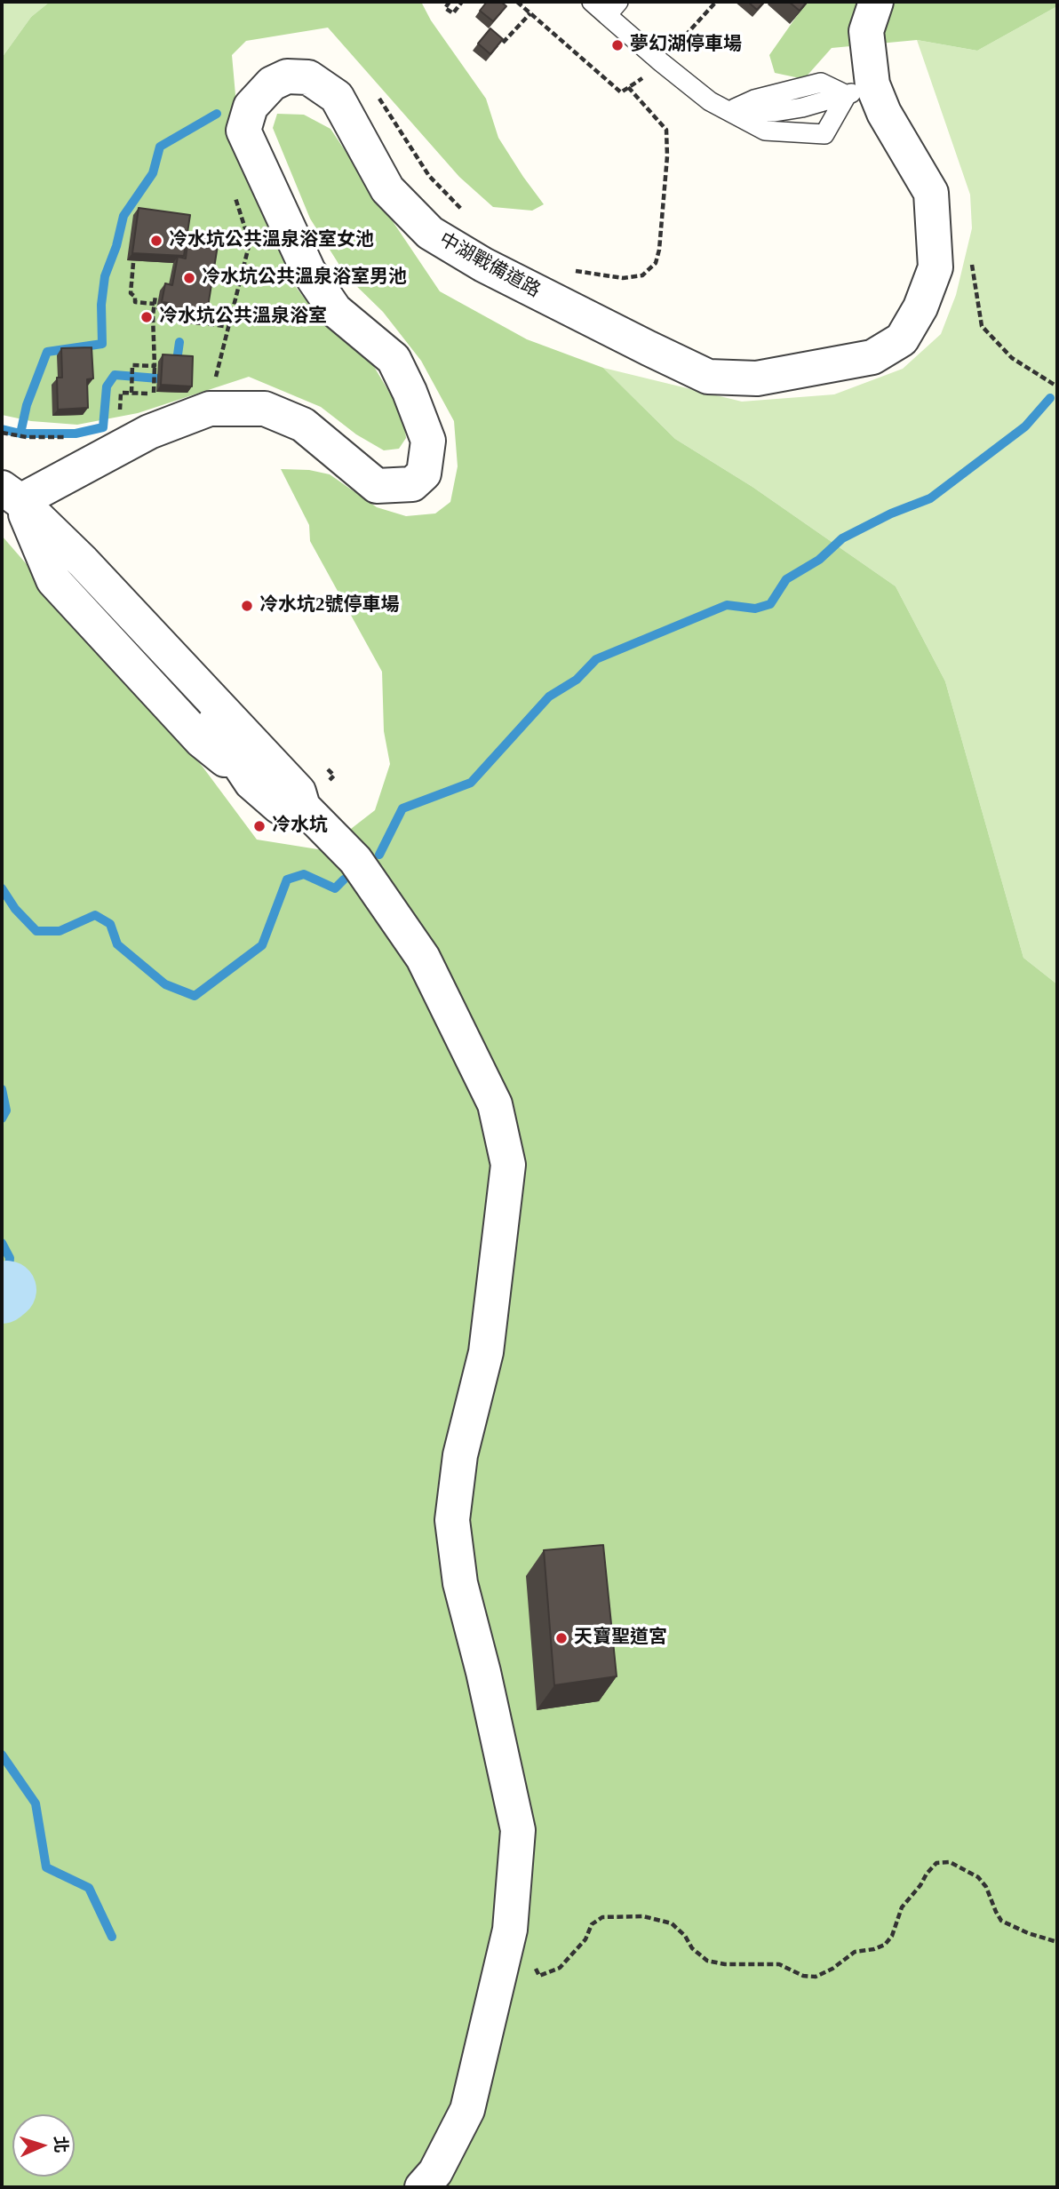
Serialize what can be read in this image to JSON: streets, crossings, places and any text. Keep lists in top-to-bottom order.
{
  "streets": {
    "street": ["中湖戰備道路"]
  },
  "places": [
    "夢幻湖停車場",
    "冷水坑公共溫泉浴室女池",
    "冷水坑公共溫泉浴室男池",
    "冷水坑公共溫泉浴室",
    "冷水坑2號停車場",
    "冷水坑",
    "天寶聖道宮"
  ],
  "north": "right"
}
